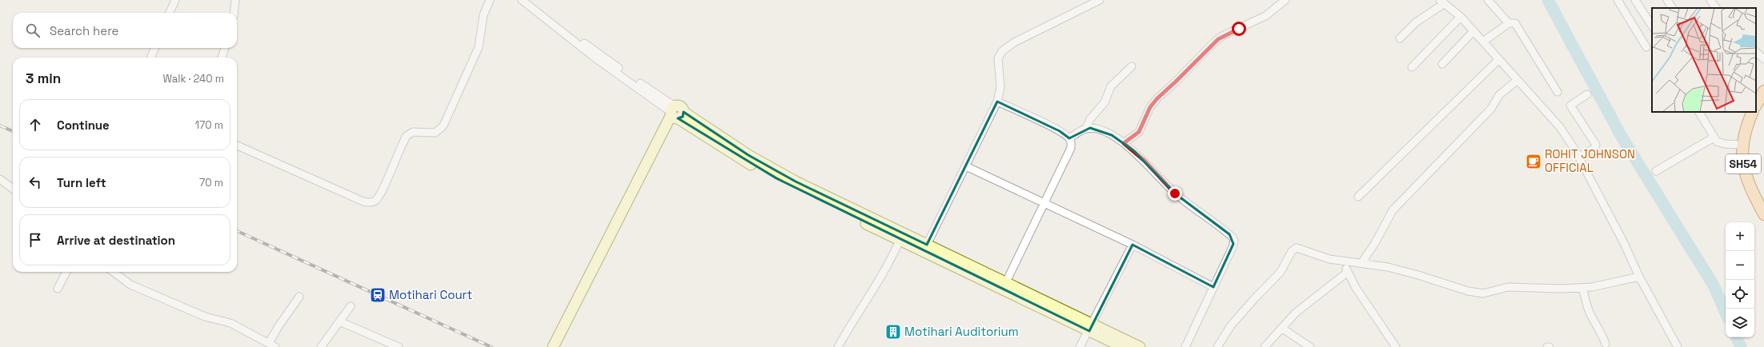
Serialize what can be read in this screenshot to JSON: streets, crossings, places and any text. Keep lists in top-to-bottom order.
{
  "streets": {
    "main road": ["SH54"]
  },
  "places": {
    "cafe": ["ROHIT JOHNSON OFFICIAL"],
    "station": ["Motihari Court"],
    "building": ["Motihari Auditorium"]
  },
  "page": {
    "search": "Search here",
    "heading": ["3 min", "Walk · 240 m"],
    "list": [
      ["Continue", "170 m"],
      ["Turn left", "70 m"],
      "Arrive at destination"
    ],
    "map_buttons": ["+", "−"]
  }
}
